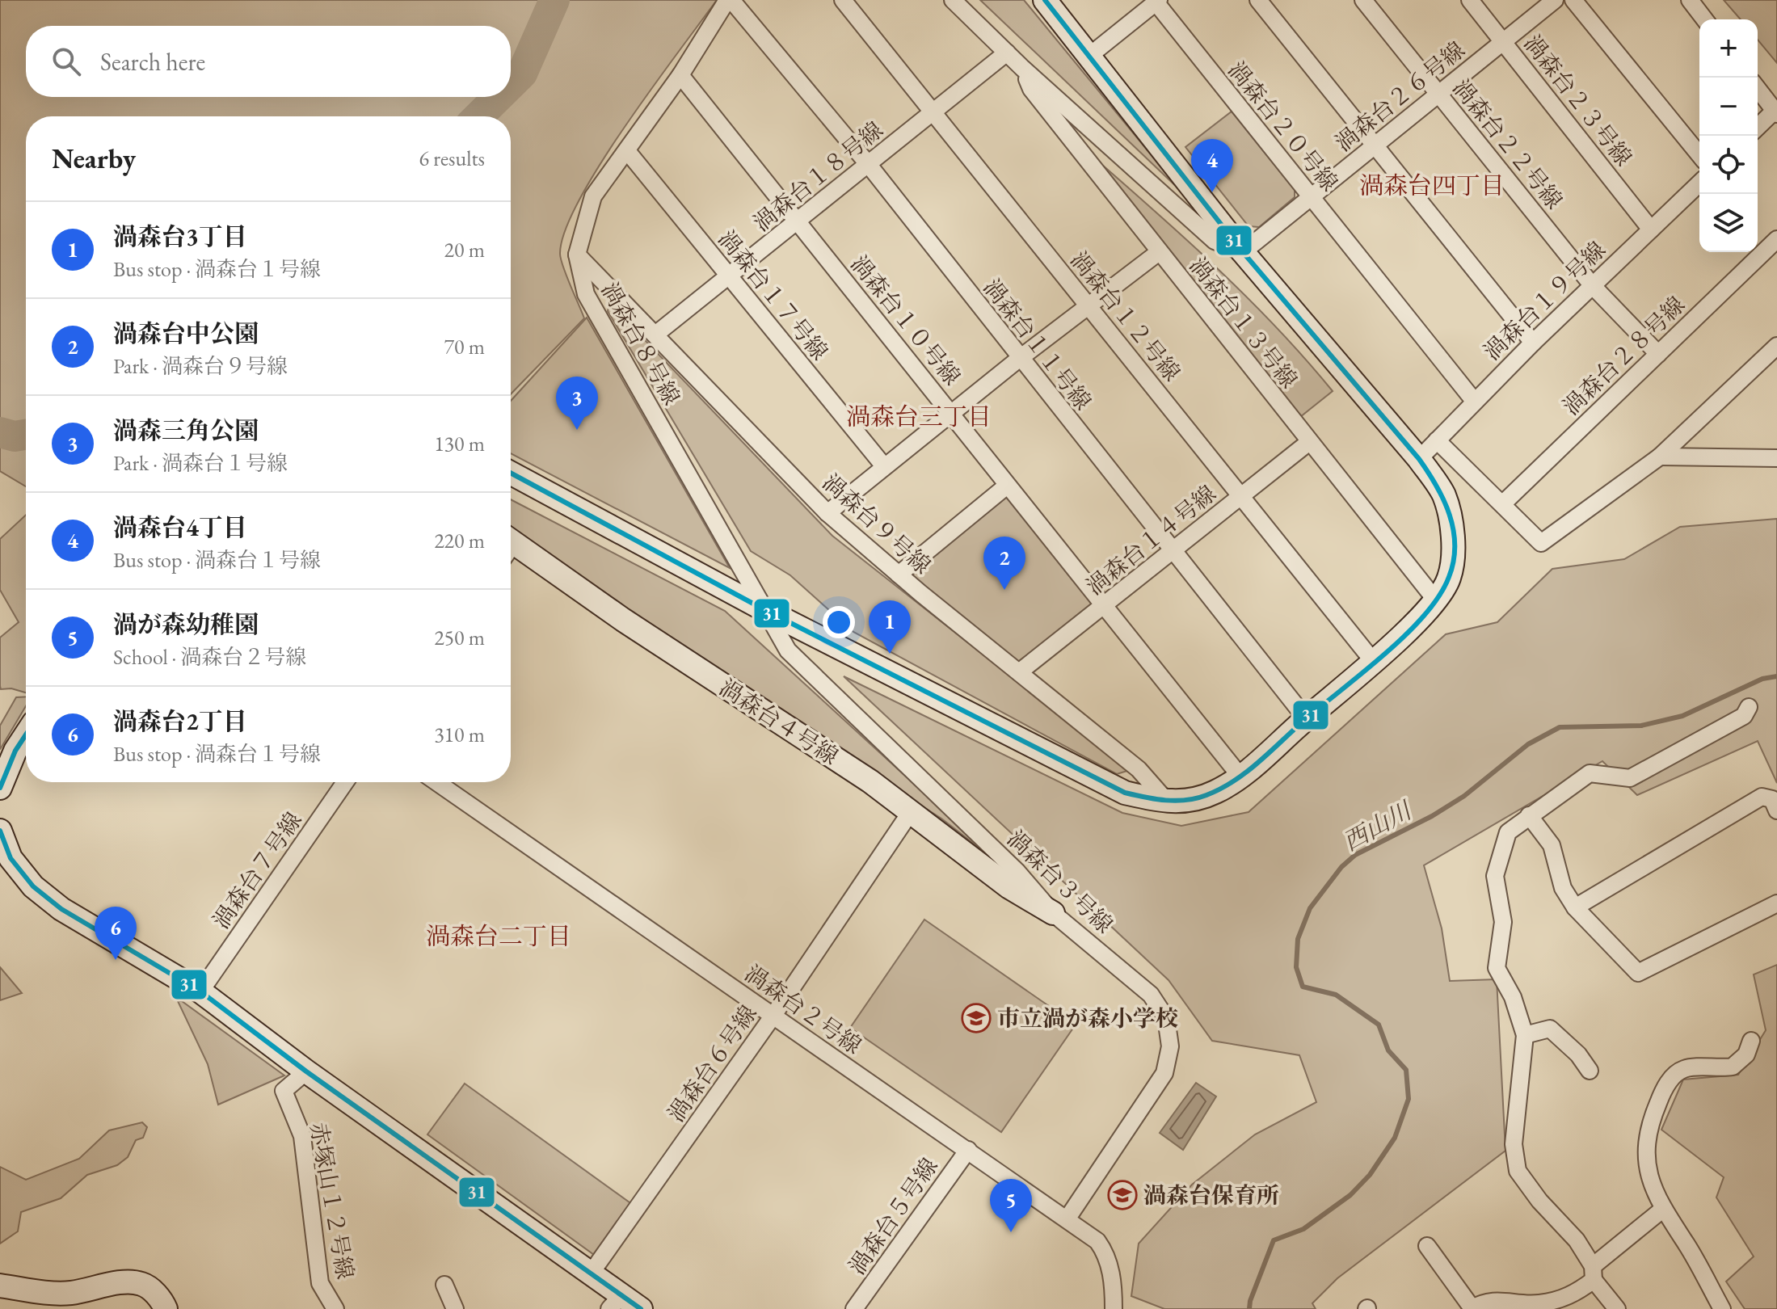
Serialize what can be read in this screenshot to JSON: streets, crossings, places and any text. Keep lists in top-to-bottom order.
{
  "streets": {
    "street": [
      "渦森台２６号線",
      "渦森台２３号線",
      "渦森台２０号線",
      "渦森台２２号線",
      "渦森台１８号線",
      "渦森台１７号線",
      "渦森台１９号線",
      "渦森台１２号線",
      "渦森台１０号線",
      "渦森台１３号線",
      "渦森台８号線",
      "渦森台１１号線",
      "渦森台２８号線",
      "渦森台９号線",
      "渦森台１４号線",
      "渦森台４号線",
      "渦森台７号線",
      "渦森台３号線",
      "渦森台２号線",
      "渦森台６号線",
      "赤塚山１２号線",
      "渦森台５号線"
    ]
  },
  "crossings": [
    ["渦森台２６号線", "渦森台２３号線"],
    ["渦森台２６号線", "渦森台２０号線"],
    ["渦森台２６号線", "渦森台２２号線"],
    ["渦森台２３号線", "渦森台１９号線"],
    ["渦森台２０号線", "渦森台１９号線"],
    ["渦森台２２号線", "渦森台１９号線"],
    ["渦森台２２号線", "渦森台２８号線"],
    ["渦森台１８号線", "渦森台１７号線"],
    ["渦森台１８号線", "渦森台１２号線"],
    ["渦森台１８号線", "渦森台１０号線"],
    ["渦森台１８号線", "渦森台１１号線"],
    ["渦森台１８号線", "渦森台９号線"],
    ["渦森台１７号線", "渦森台８号線"],
    ["渦森台１２号線", "渦森台１４号線"],
    ["渦森台１０号線", "渦森台８号線"],
    ["渦森台１０号線", "渦森台１４号線"],
    ["渦森台１３号線", "渦森台１４号線"],
    ["渦森台８号線", "渦森台１１号線"],
    ["渦森台８号線", "渦森台９号線"],
    ["渦森台８号線", "渦森台３号線"],
    ["渦森台１１号線", "渦森台１４号線"],
    ["渦森台９号線", "渦森台１４号線"],
    ["渦森台４号線", "渦森台３号線"],
    ["渦森台４号線", "渦森台６号線"],
    ["渦森台３号線", "渦森台２号線"],
    ["渦森台２号線", "渦森台６号線"],
    ["渦森台２号線", "渦森台５号線"]
  ],
  "districts": ["渦森台四丁目", "渦森台三丁目", "渦森台二丁目"],
  "water": ["西山川"],
  "places": {
    "school or university": ["市立渦が森小学校", "渦森台保育所"]
  },
  "lines": ["transit line 31"],
  "page": {
    "map_buttons": ["+", "−"],
    "search": "Search here",
    "heading": ["Nearby", "6 results"],
    "pins": [
      "4",
      "3",
      "2",
      "1",
      "6",
      "5"
    ],
    "list": [
      {
        "mark": "1",
        "name": "渦森台3丁目",
        "note": "Bus stop · 渦森台１号線",
        "value": "20 m"
      },
      {
        "mark": "2",
        "name": "渦森台中公園",
        "note": "Park · 渦森台９号線",
        "value": "70 m"
      },
      {
        "mark": "3",
        "name": "渦森三角公園",
        "note": "Park · 渦森台１号線",
        "value": "130 m"
      },
      {
        "mark": "4",
        "name": "渦森台4丁目",
        "note": "Bus stop · 渦森台１号線",
        "value": "220 m"
      },
      {
        "mark": "5",
        "name": "渦が森幼稚園",
        "note": "School · 渦森台２号線",
        "value": "250 m"
      },
      {
        "mark": "6",
        "name": "渦森台2丁目",
        "note": "Bus stop · 渦森台１号線",
        "value": "310 m"
      }
    ]
  }
}
